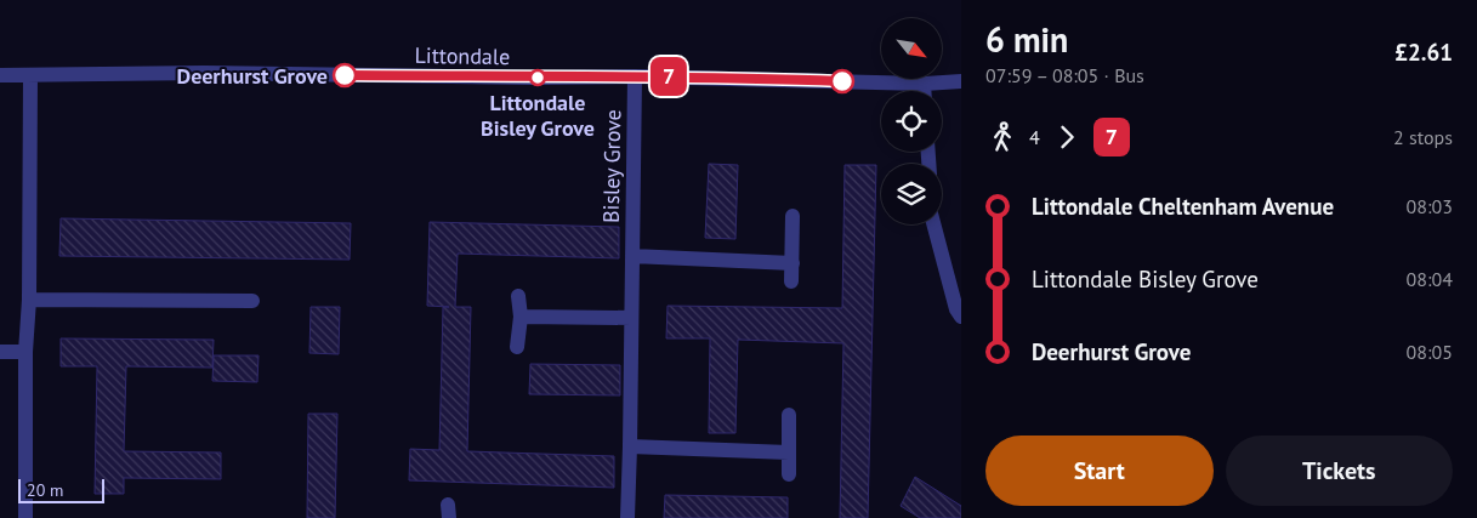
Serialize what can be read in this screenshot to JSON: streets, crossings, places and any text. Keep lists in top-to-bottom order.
{
  "streets": {
    "street": ["Littondale", "Bisley Grove"]
  },
  "crossings": [
    ["Littondale", "Bisley Grove"]
  ],
  "places": ["Deerhurst Grove", "Littondale Bisley Grove"],
  "lines": ["bus line 7"],
  "scale_bar": "20 m",
  "north": "bottom right",
  "page": {
    "on_map": "7",
    "heading": ["6 min", "07:59 – 08:05 · Bus", "£2.61"],
    "legs": ["4", "7", "2 stops"],
    "list": [
      {
        "name": "Littondale Cheltenham Avenue",
        "value": "08:03"
      },
      {
        "name": "Littondale Bisley Grove",
        "value": "08:04"
      },
      {
        "name": "Deerhurst Grove",
        "value": "08:05"
      }
    ],
    "buttons": ["Start", "Tickets"],
    "scale": "20 m"
  }
}
